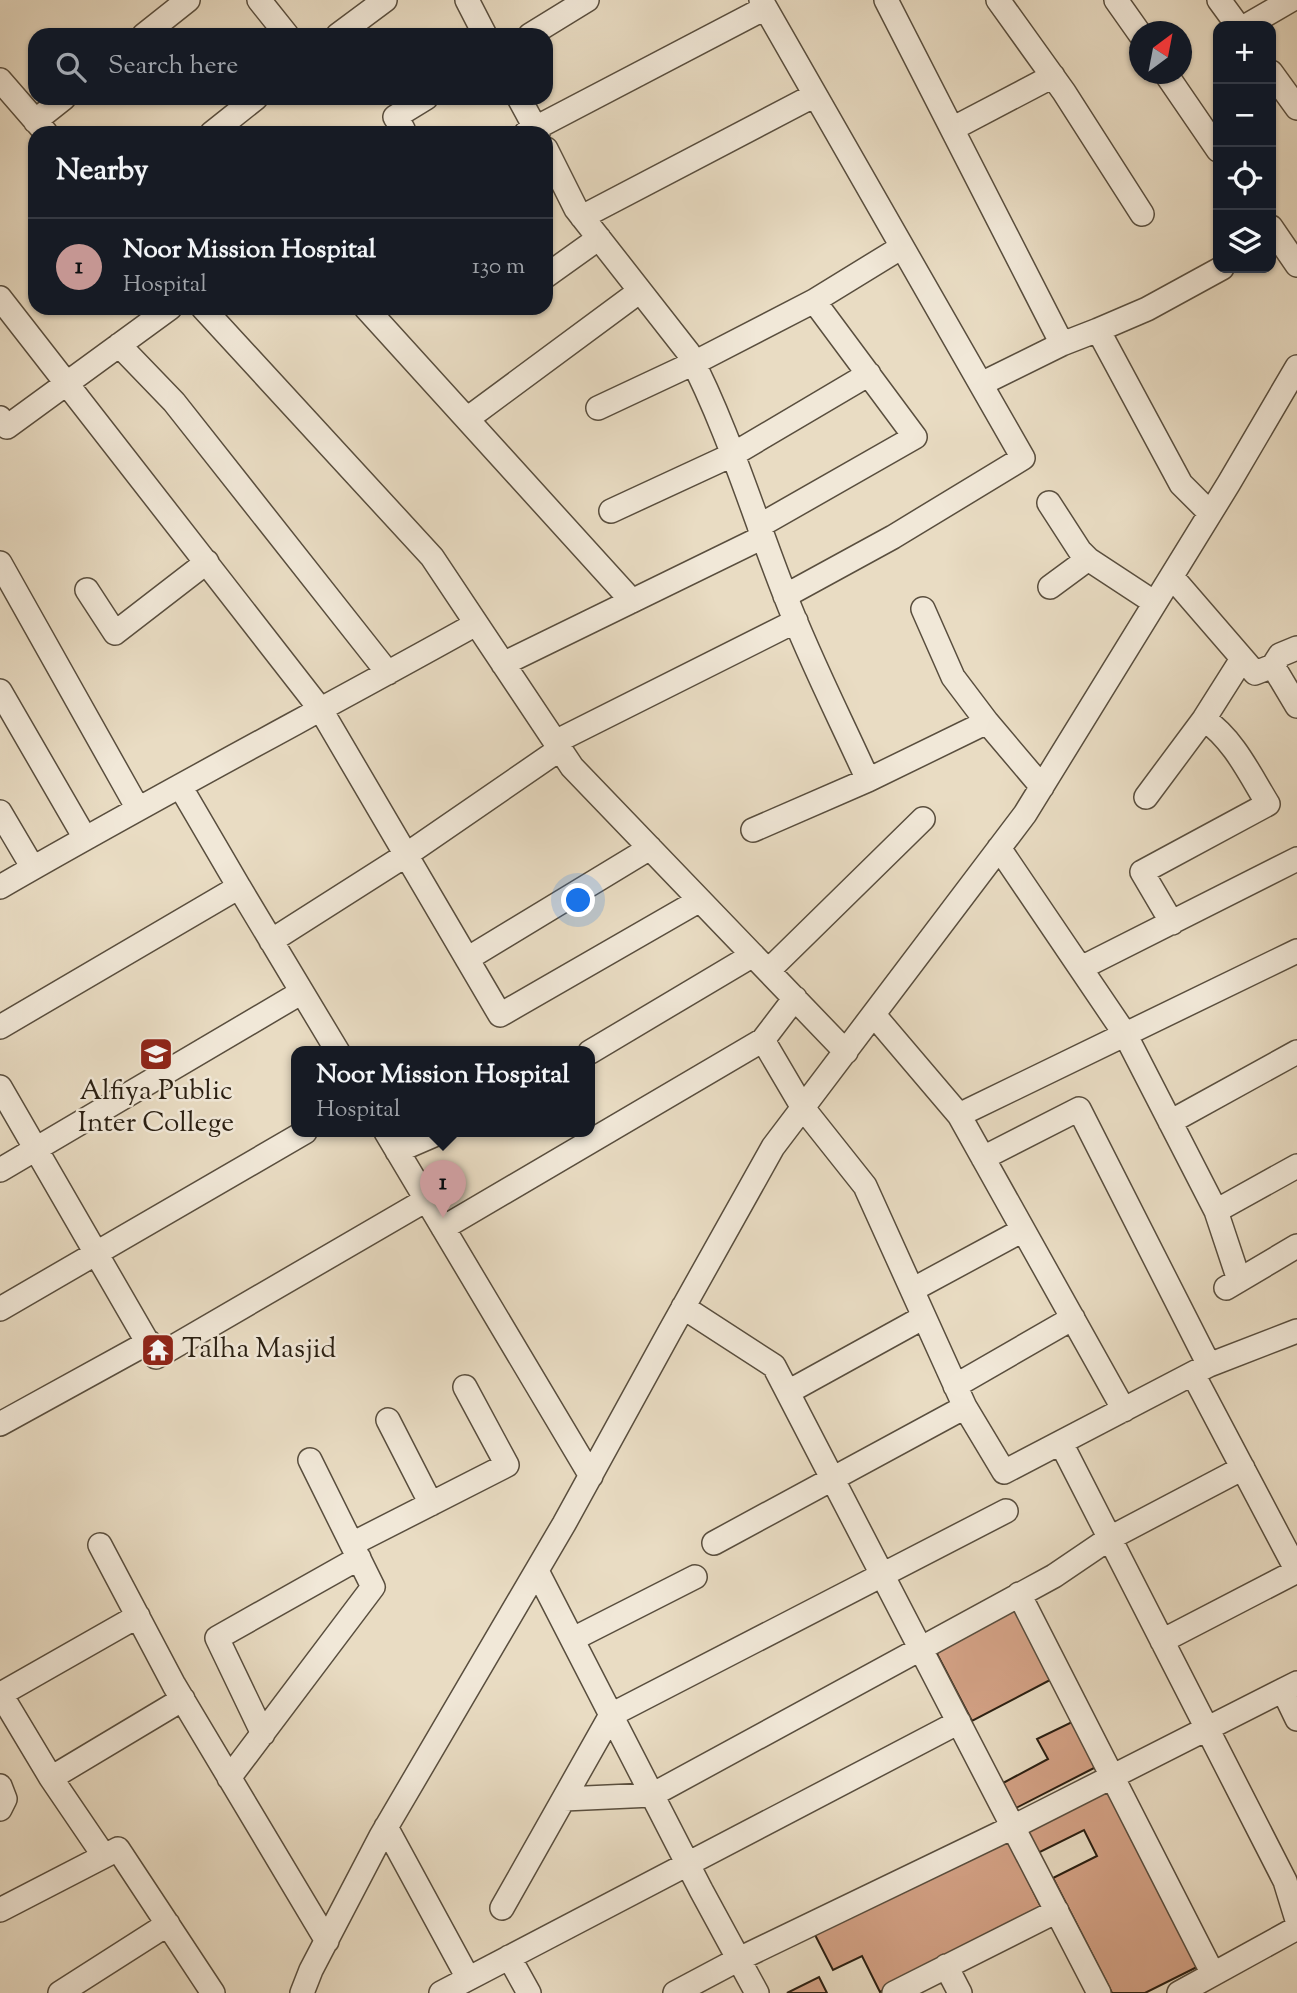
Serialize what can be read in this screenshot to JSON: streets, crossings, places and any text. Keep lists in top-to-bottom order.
{
  "places": {
    "school or university": ["Alfiya Public Inter College"],
    "temple": ["Talha Masjid"]
  },
  "north": "top right",
  "page": {
    "map_buttons": ["+", "−"],
    "search": "Search here",
    "heading": "Nearby",
    "list": [
      {
        "mark": "1",
        "name": "Noor Mission Hospital",
        "note": "Hospital",
        "value": "130 m"
      }
    ],
    "popup": ["Noor Mission Hospital", "Hospital"],
    "pins": "1"
  }
}
